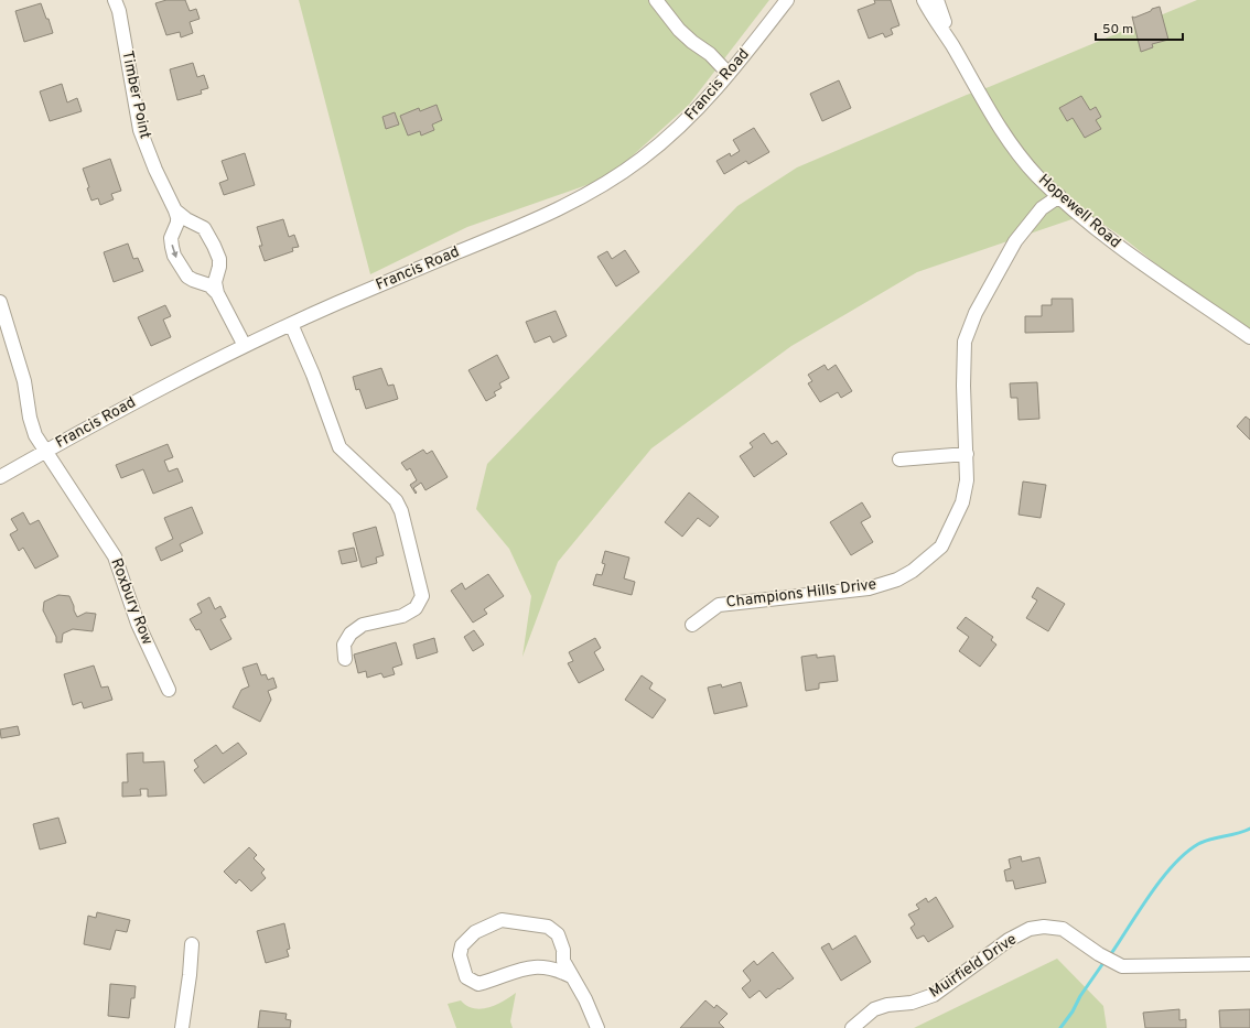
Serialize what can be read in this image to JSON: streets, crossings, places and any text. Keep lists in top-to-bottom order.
{
  "streets": {
    "street": [
      "Francis Road",
      "Timber Point",
      "Hopewell Road",
      "Champions Hills Drive",
      "Roxbury Row",
      "Muirfield Drive"
    ]
  },
  "crossings": [
    ["Francis Road", "Roxbury Row"],
    ["Hopewell Road", "Champions Hills Drive"]
  ],
  "scale_bar": "50 m"
}
